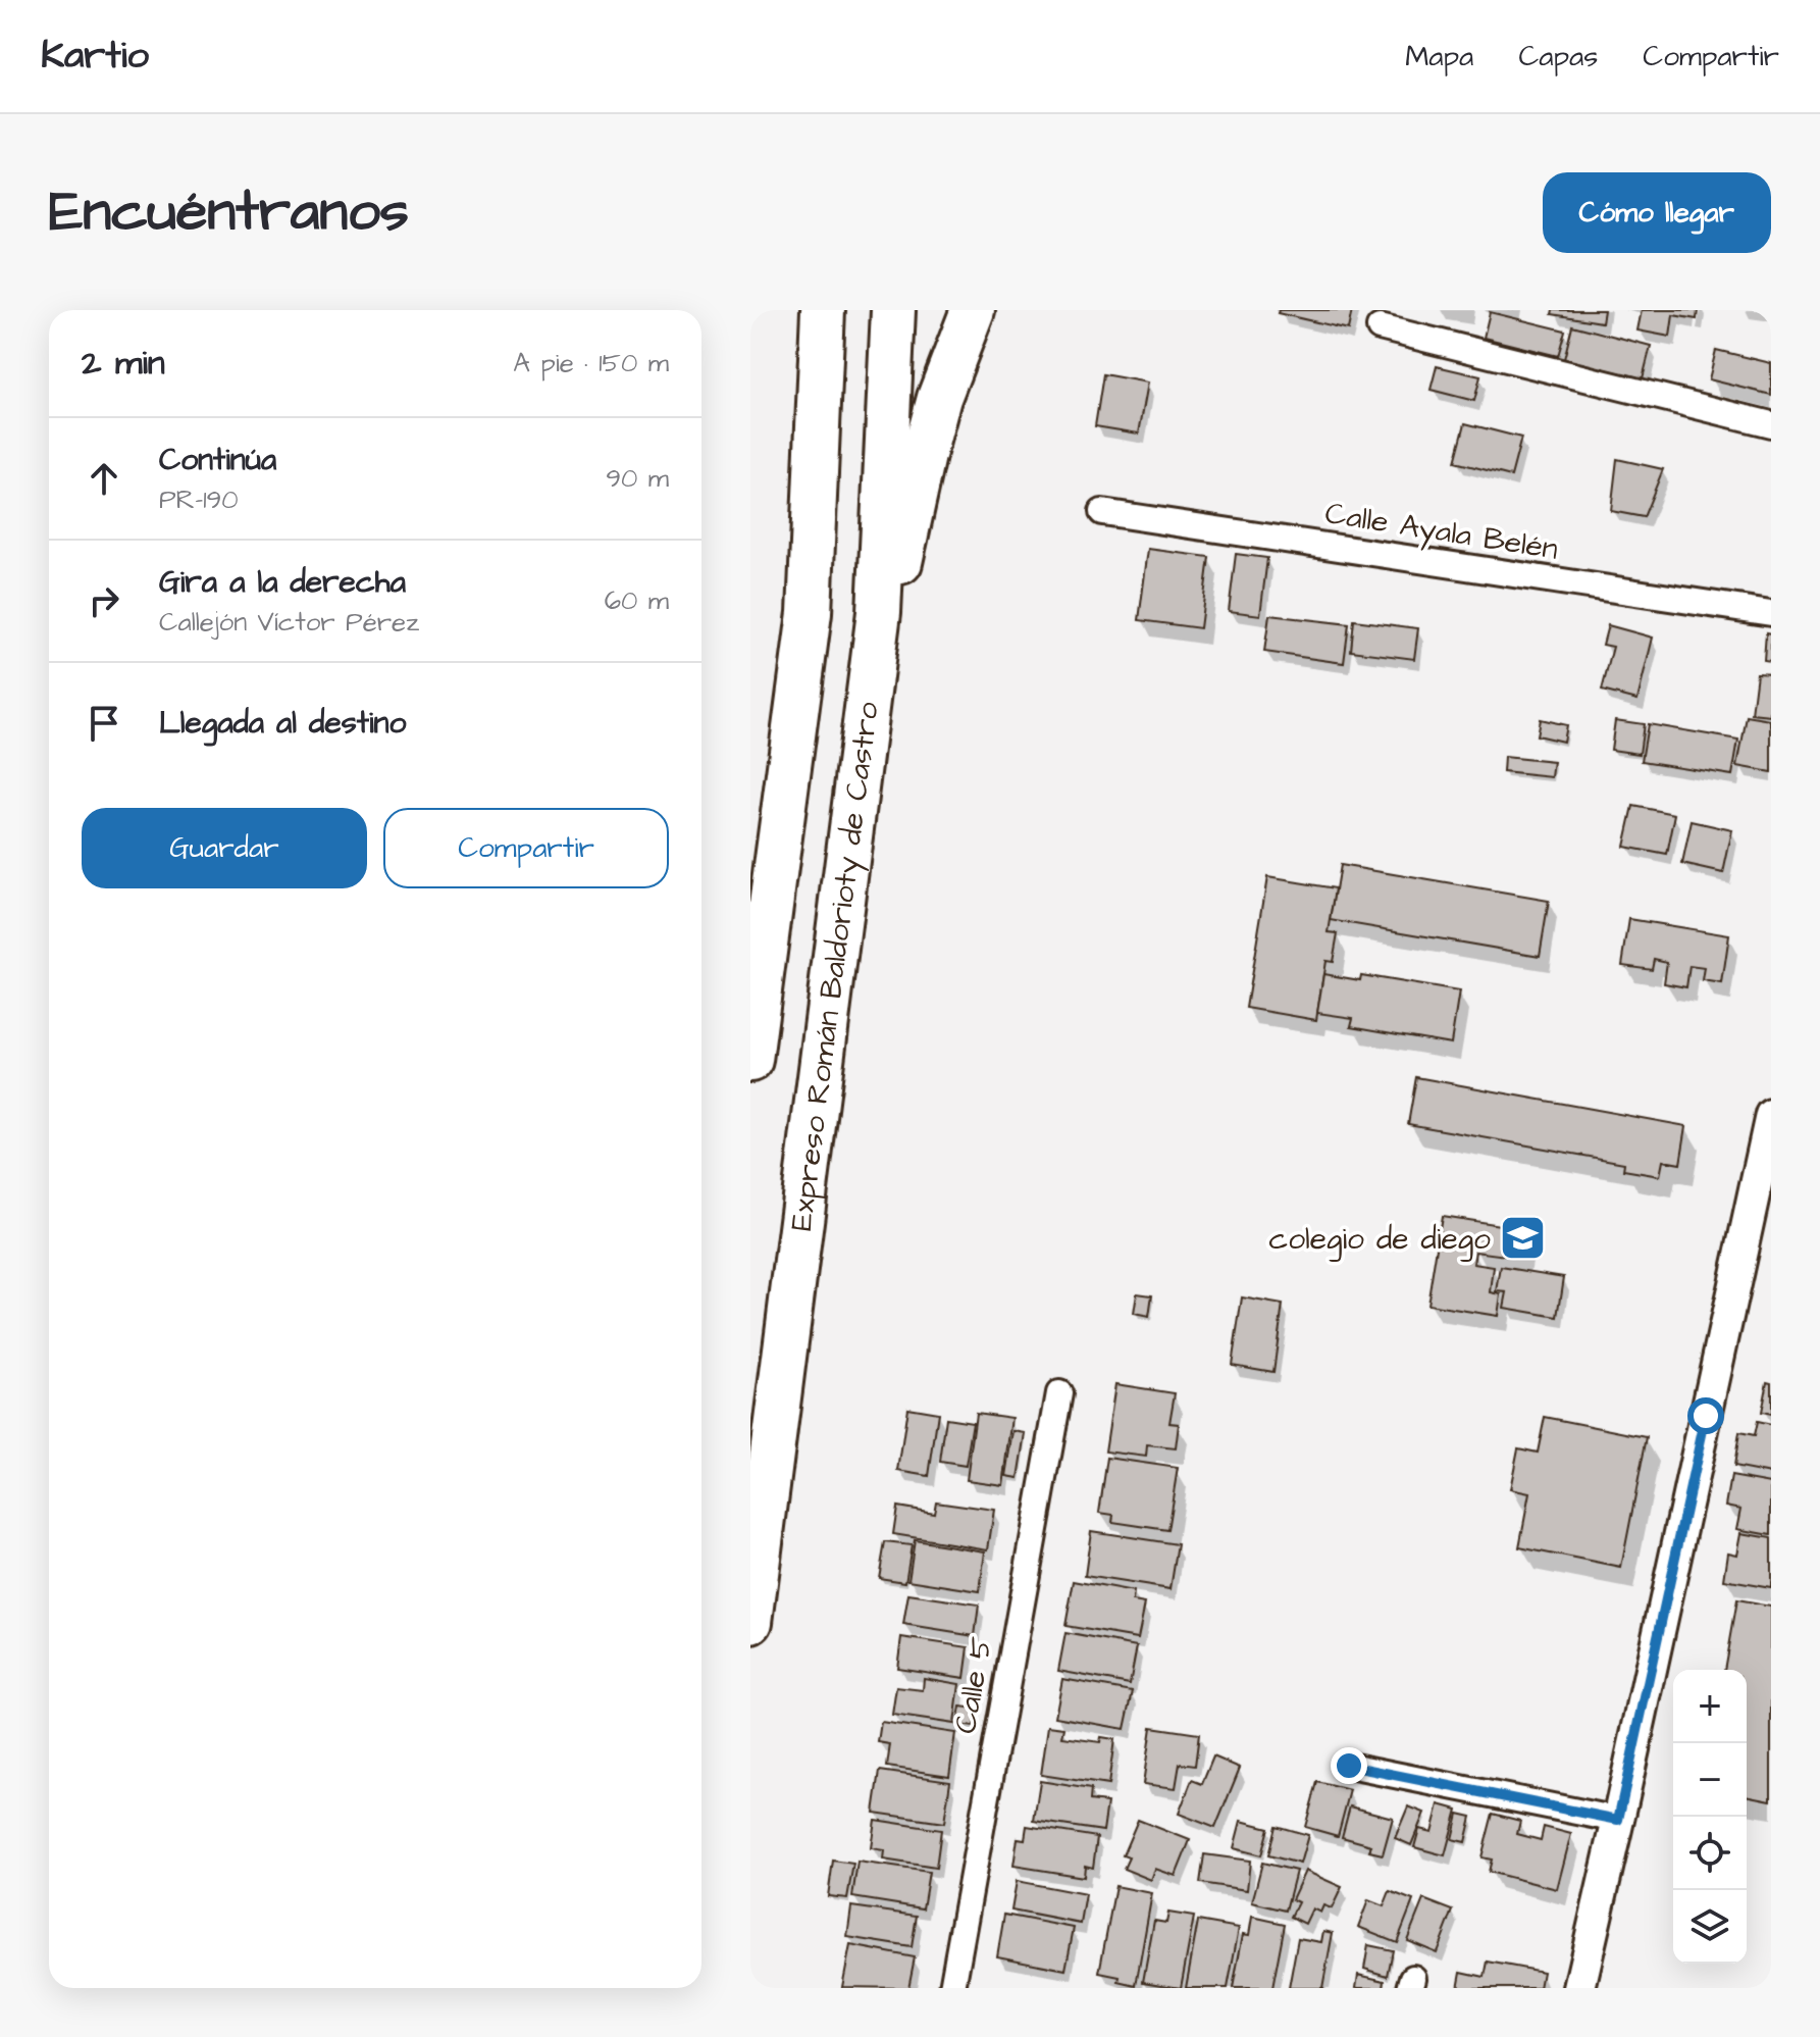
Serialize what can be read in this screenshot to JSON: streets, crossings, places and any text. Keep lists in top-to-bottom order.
{
  "streets": {
    "highway": ["Expreso Román Baldorioty de Castro"],
    "street": ["Calle Ayala Belén", "Calle 5"]
  },
  "places": {
    "school or university": ["colegio de diego"]
  },
  "page": {
    "header": "Kartio",
    "nav": ["Mapa", "Capas", "Compartir"],
    "title": "Encuéntranos",
    "buttons": [
      "Cómo llegar",
      ["Guardar", "Compartir"]
    ],
    "heading": ["2 min", "A pie · 150 m"],
    "list": [
      ["Continúa", "PR-190", "90 m"],
      ["Gira a la derecha", "Callejón Víctor Pérez", "60 m"],
      "Llegada al destino"
    ],
    "map_buttons": ["+", "−"]
  }
}
